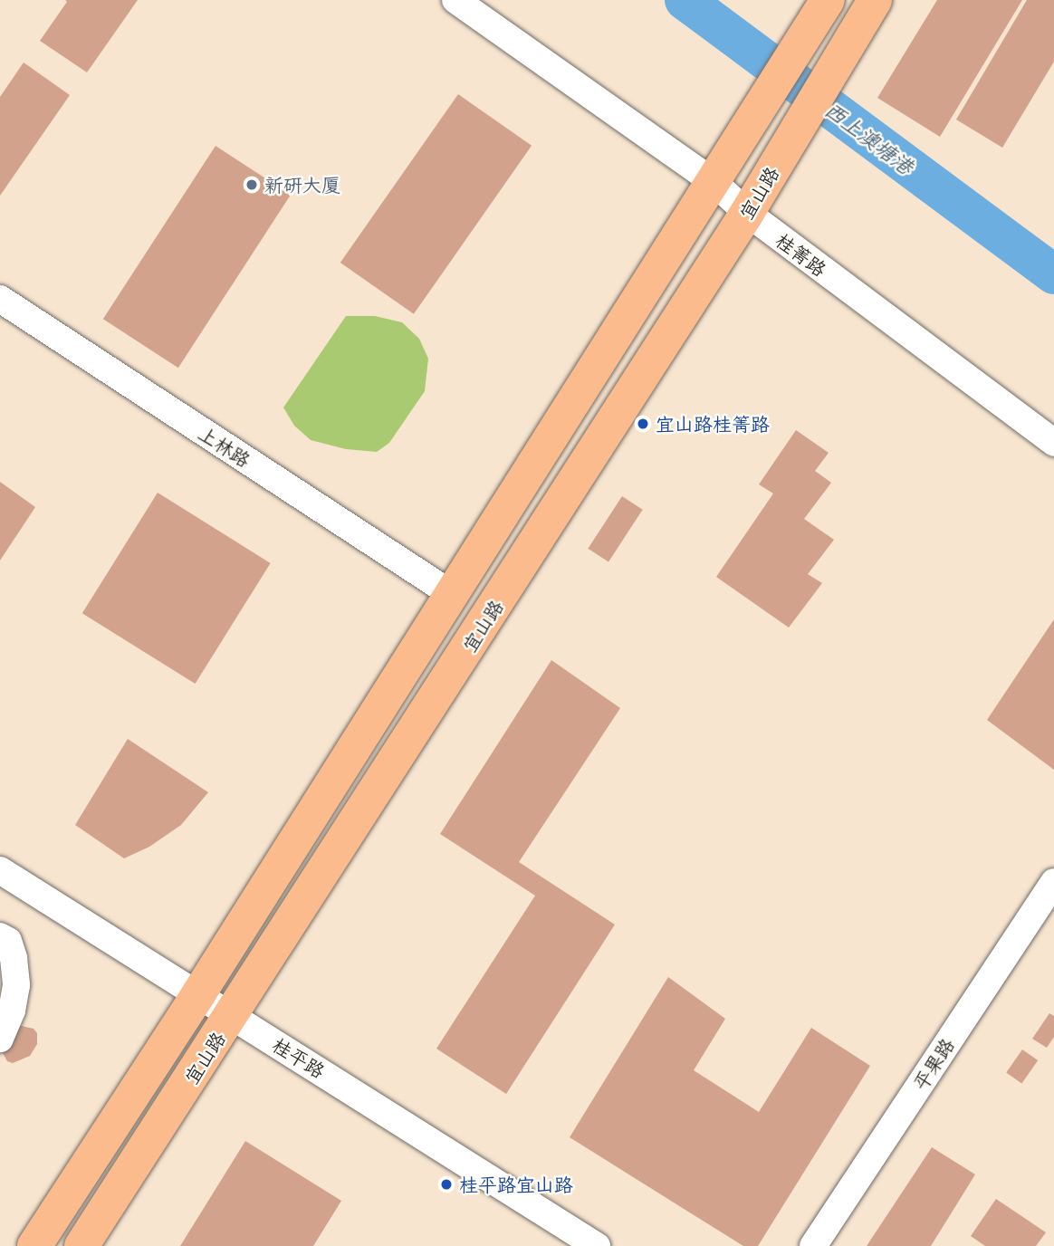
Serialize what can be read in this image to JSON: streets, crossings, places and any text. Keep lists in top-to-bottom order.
{
  "streets": {
    "main road": ["宜山路"],
    "street": [
      "桂箐路",
      "上林路",
      "桂平路",
      "平果路"
    ]
  },
  "crossings": [
    ["宜山路", "桂箐路"],
    ["宜山路", "上林路"],
    ["宜山路", "桂平路"]
  ],
  "water": ["西上澳塘港"],
  "places": ["新研大厦", "宜山路桂箐路", "桂平路宜山路"]
}
